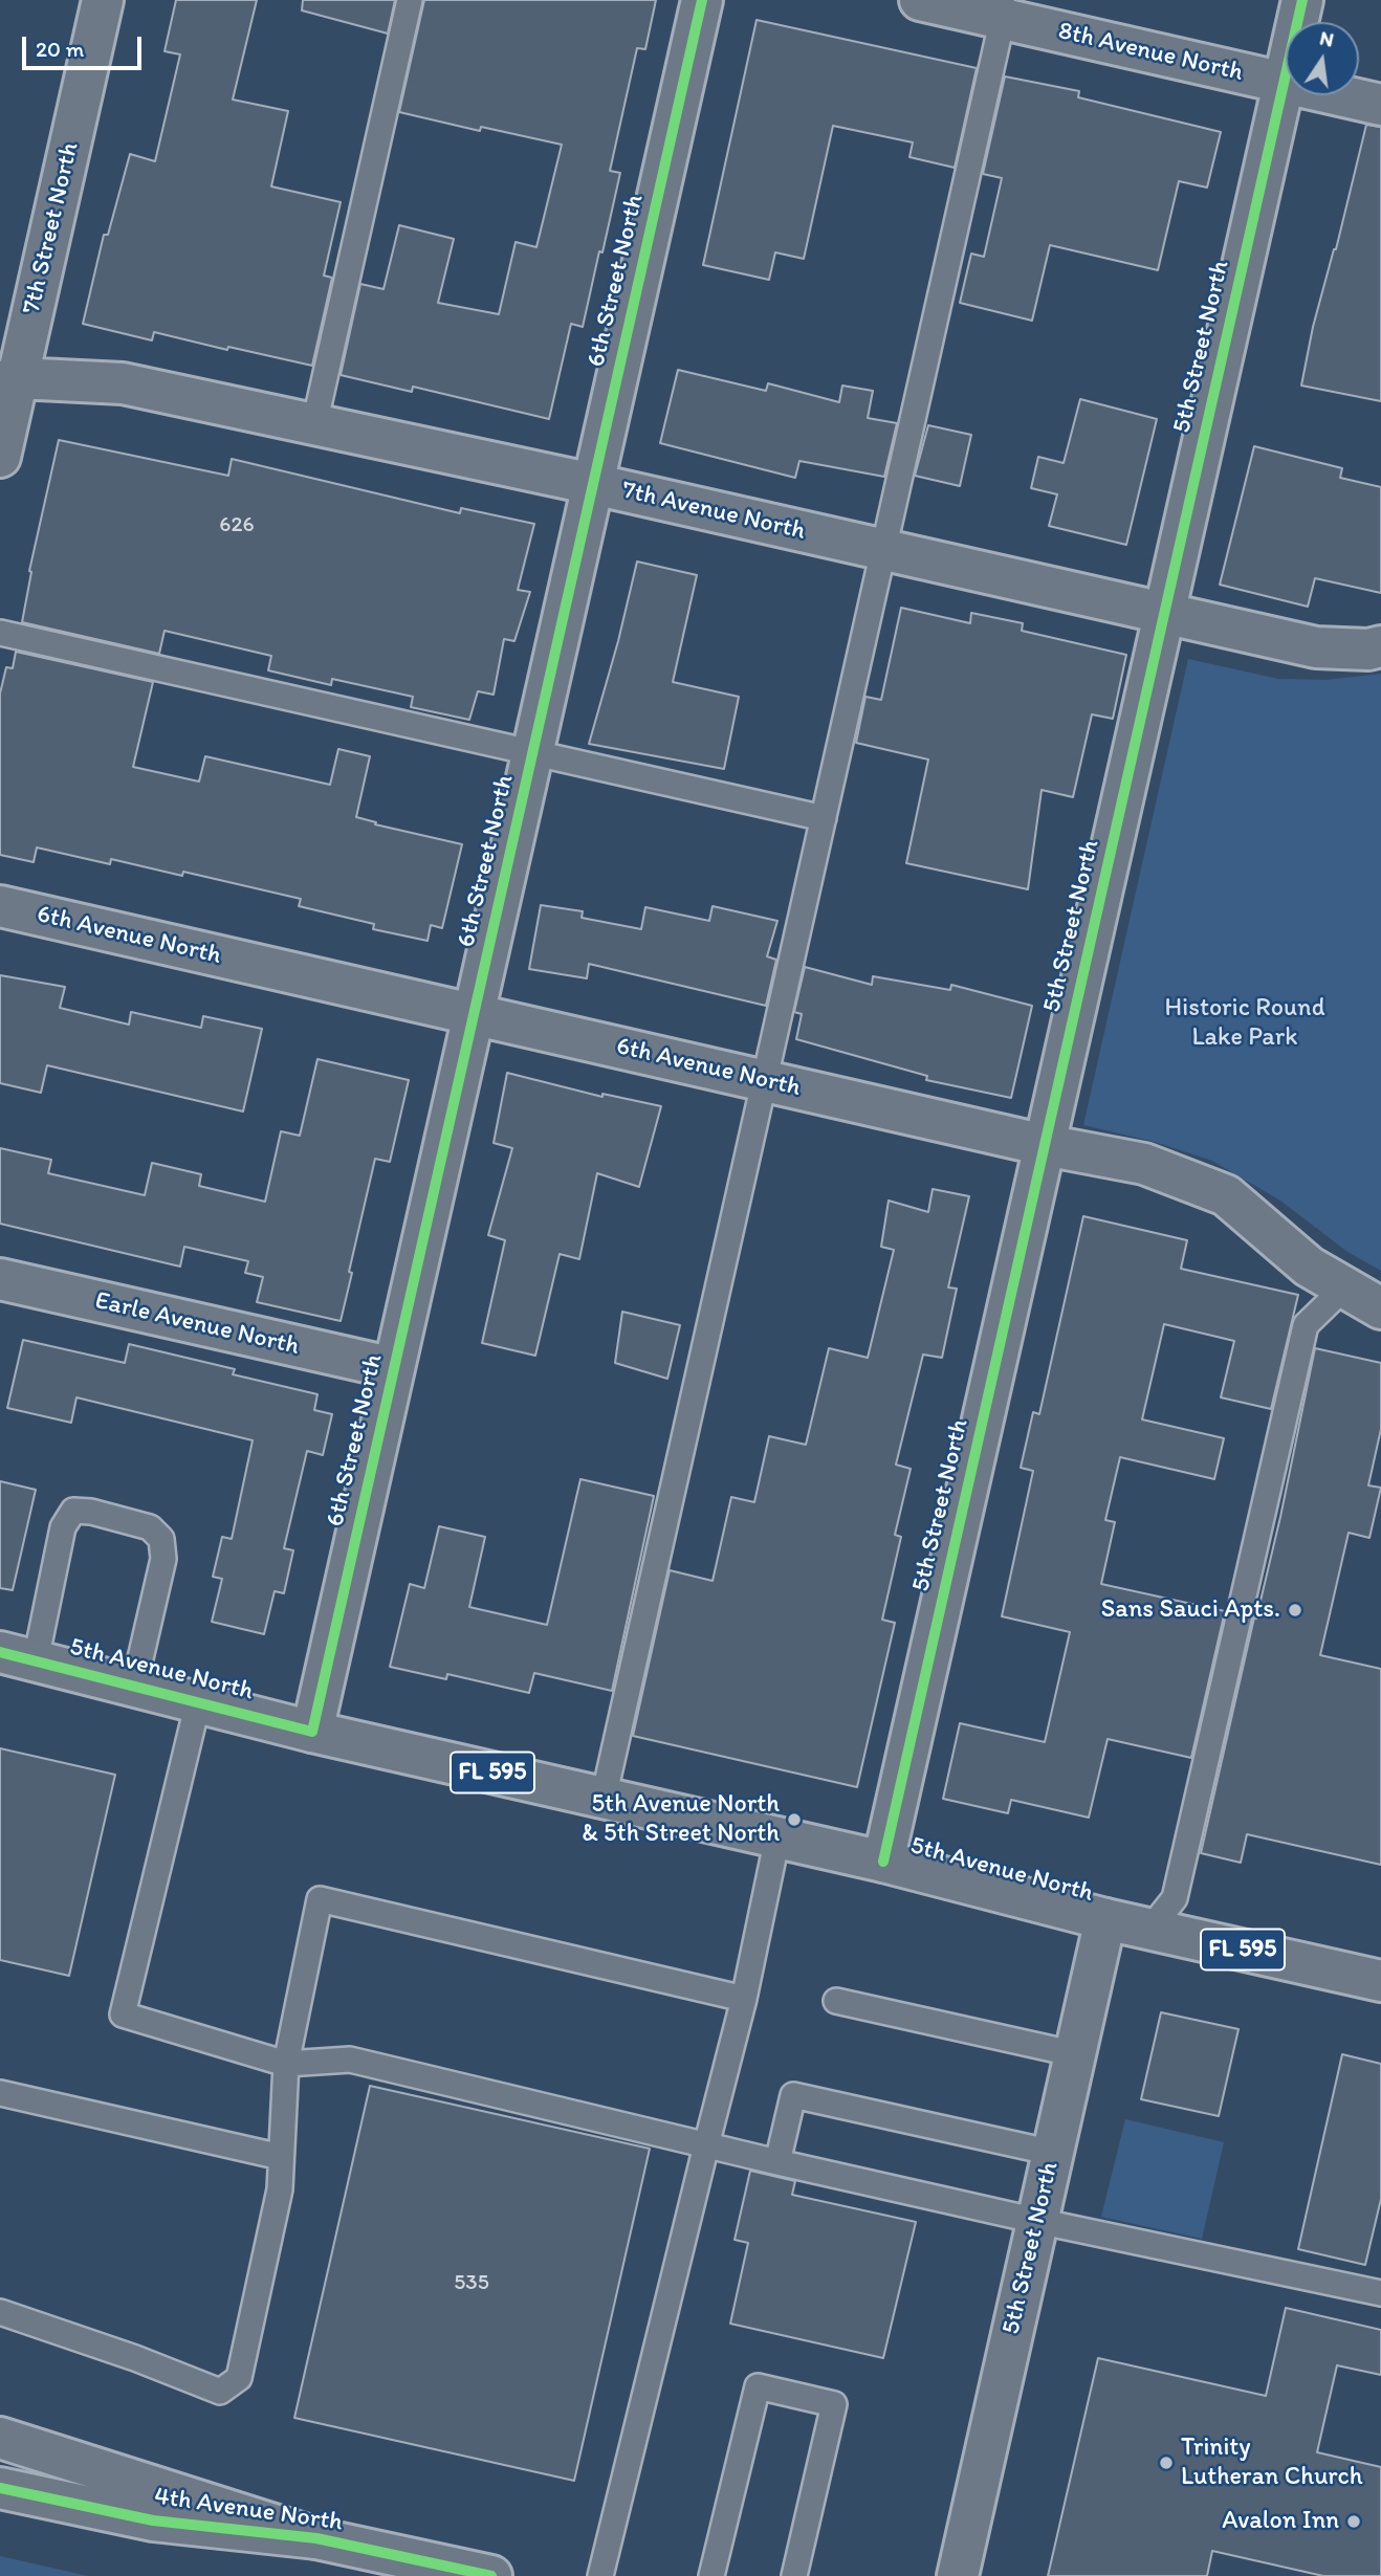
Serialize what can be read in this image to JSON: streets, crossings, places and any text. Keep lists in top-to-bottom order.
{
  "streets": {
    "main road": [
      "8th Avenue North",
      "7th Street North",
      "6th Street North",
      "5th Street North",
      "7th Avenue North",
      "6th Avenue North",
      "Earle Avenue North",
      "5th Avenue North",
      "FL 595",
      "4th Avenue North"
    ]
  },
  "crossings": [
    ["8th Avenue North", "5th Street North"],
    ["7th Street North", "7th Avenue North"],
    ["6th Street North", "7th Avenue North"],
    ["6th Street North", "6th Avenue North"],
    ["6th Street North", "Earle Avenue North"],
    ["6th Street North", "5th Avenue North"],
    ["5th Street North", "7th Avenue North"],
    ["5th Street North", "6th Avenue North"],
    ["5th Street North", "5th Avenue North"]
  ],
  "parks": ["Historic Round Lake Park"],
  "places": [
    "Sans Sauci Apts.",
    "5th Avenue North & 5th Street North",
    "Trinity Lutheran Church",
    "Avalon Inn"
  ],
  "house_numbers": ["626", "535"],
  "scale_bar": "20 m",
  "north": "top"
}
